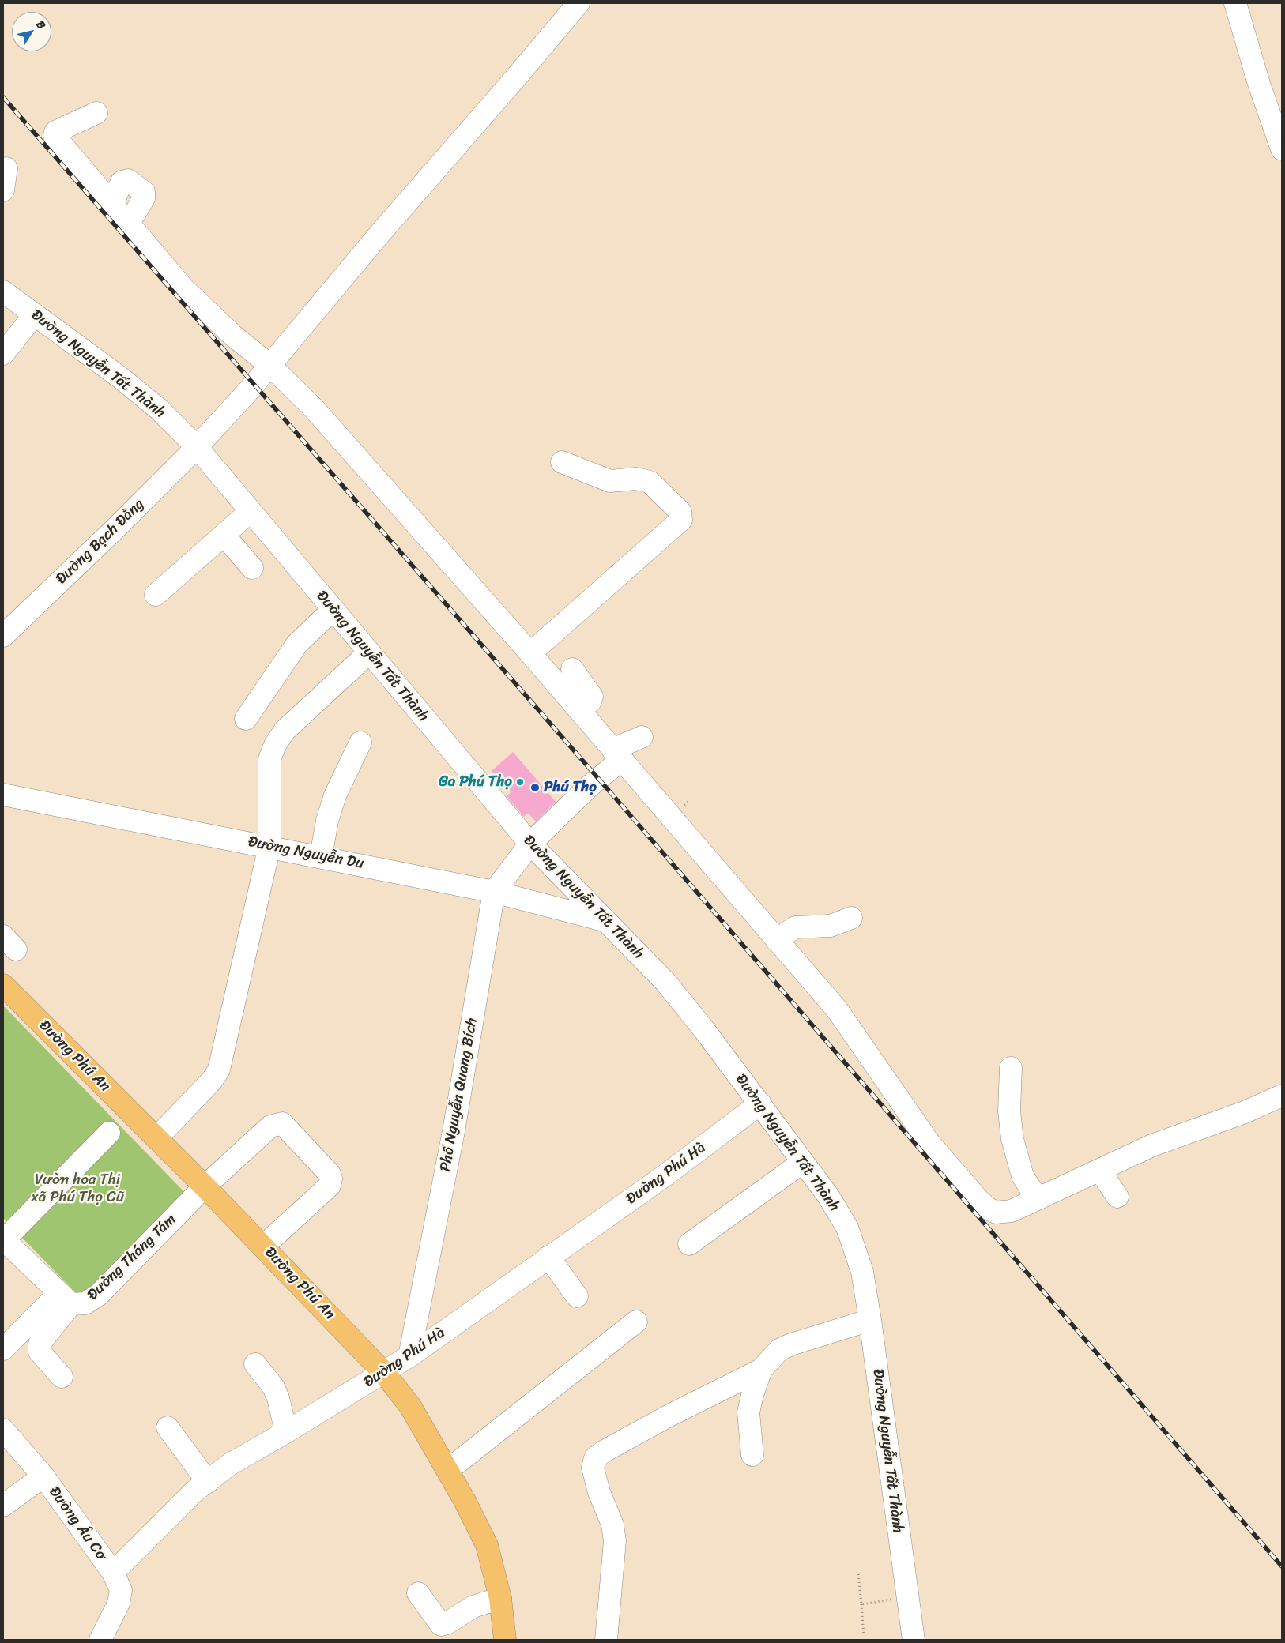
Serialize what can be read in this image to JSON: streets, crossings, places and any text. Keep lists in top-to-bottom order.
{
  "streets": {
    "main road": ["Đường Phú An"],
    "street": [
      "Đường Nguyễn Tất Thành",
      "Đường Bạch Đằng",
      "Đường Nguyễn Du",
      "Phố Nguyễn Quang Bích",
      "Đường Phú Hà",
      "Đường Tháng Tám",
      "Đường Âu Cơ"
    ]
  },
  "crossings": [
    ["Đường Nguyễn Tất Thành", "Đường Bạch Đằng"],
    ["Đường Nguyễn Tất Thành", "Đường Nguyễn Du"],
    ["Đường Nguyễn Tất Thành", "Phố Nguyễn Quang Bích"],
    ["Đường Nguyễn Tất Thành", "Đường Phú Hà"],
    ["Đường Nguyễn Du", "Phố Nguyễn Quang Bích"],
    ["Đường Phú An", "Đường Phú Hà"],
    ["Đường Phú An", "Đường Tháng Tám"],
    ["Phố Nguyễn Quang Bích", "Đường Phú Hà"],
    ["Đường Phú Hà", "Đường Âu Cơ"]
  ],
  "parks": ["Vườn hoa Thị xã Phú Thọ Cũ"],
  "places": ["Ga Phú Thọ", "Phú Thọ"],
  "north": "top right"
}
